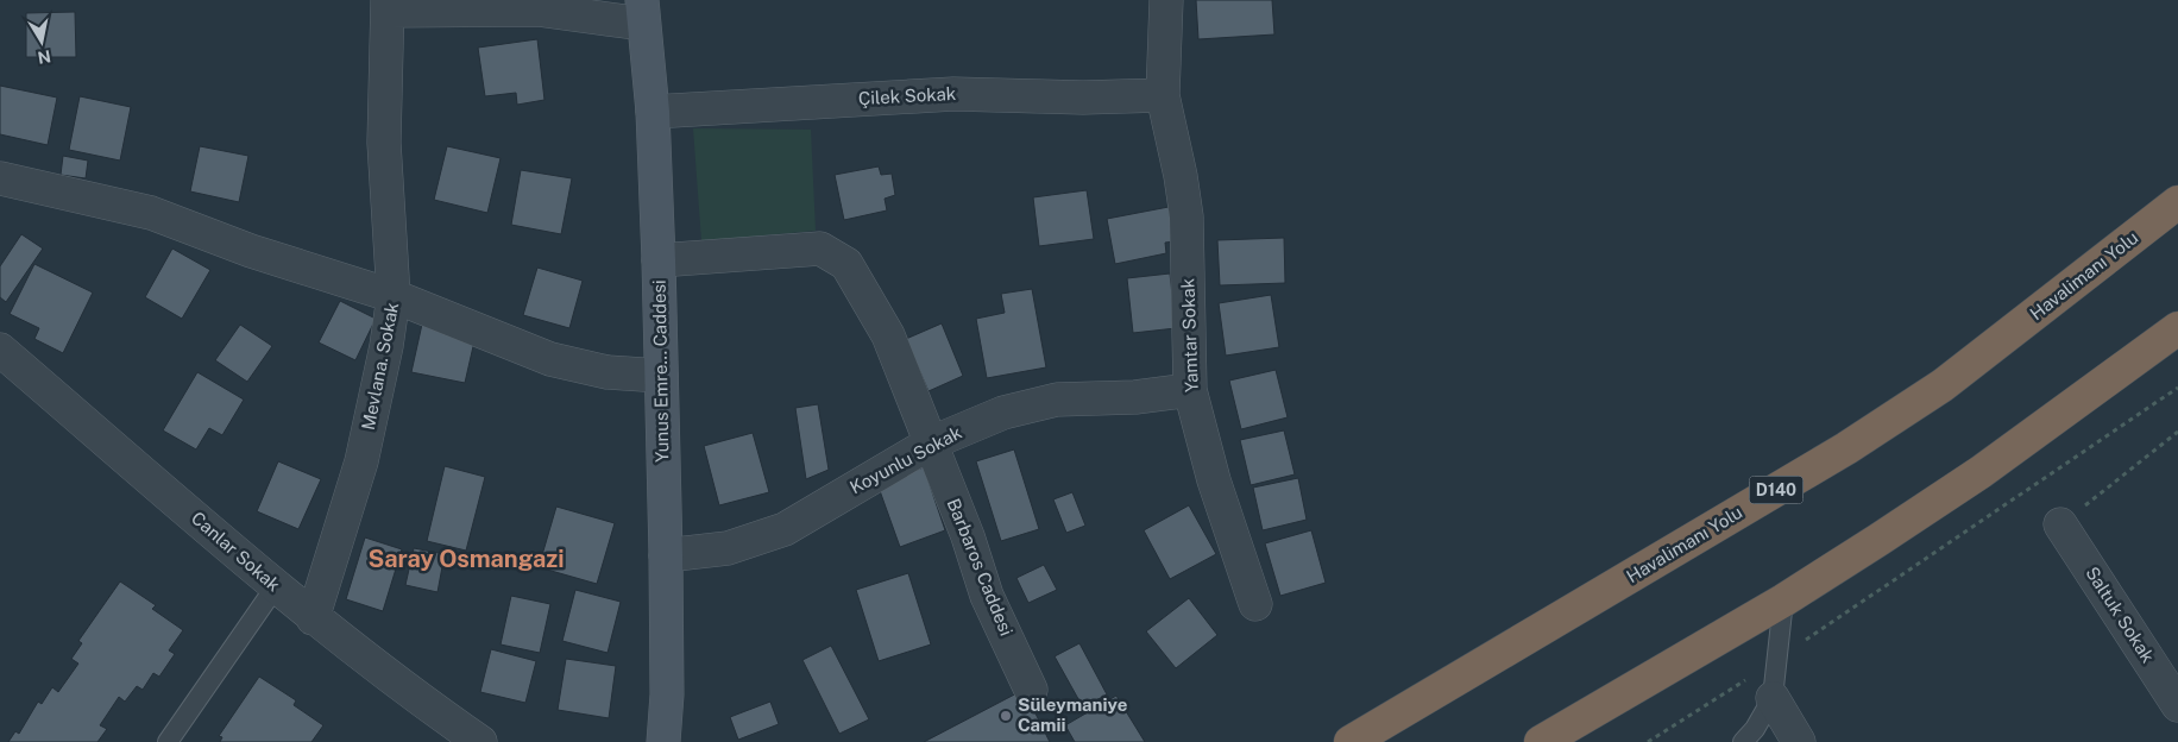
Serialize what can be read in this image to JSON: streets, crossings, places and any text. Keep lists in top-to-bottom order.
{
  "streets": {
    "highway": ["Havalimanı Yolu", "D140"],
    "street": [
      "Çilek Sokak",
      "Yamtar Sokak",
      "Mevlana. Sokak",
      "Yunus Emre... Caddesi",
      "Koyunlu Sokak",
      "Canlar Sokak",
      "Barbaros Caddesi",
      "Saltuk Sokak"
    ]
  },
  "crossings": [
    ["Çilek Sokak", "Yamtar Sokak"],
    ["Çilek Sokak", "Yunus Emre... Caddesi"],
    ["Yamtar Sokak", "Koyunlu Sokak"],
    ["Mevlana. Sokak", "Canlar Sokak"],
    ["Yunus Emre... Caddesi", "Koyunlu Sokak"],
    ["Yunus Emre... Caddesi", "Barbaros Caddesi"],
    ["Koyunlu Sokak", "Barbaros Caddesi"]
  ],
  "districts": ["Saray Osmangazi"],
  "places": ["Süleymaniye Camii"],
  "north": "bottom"
}
